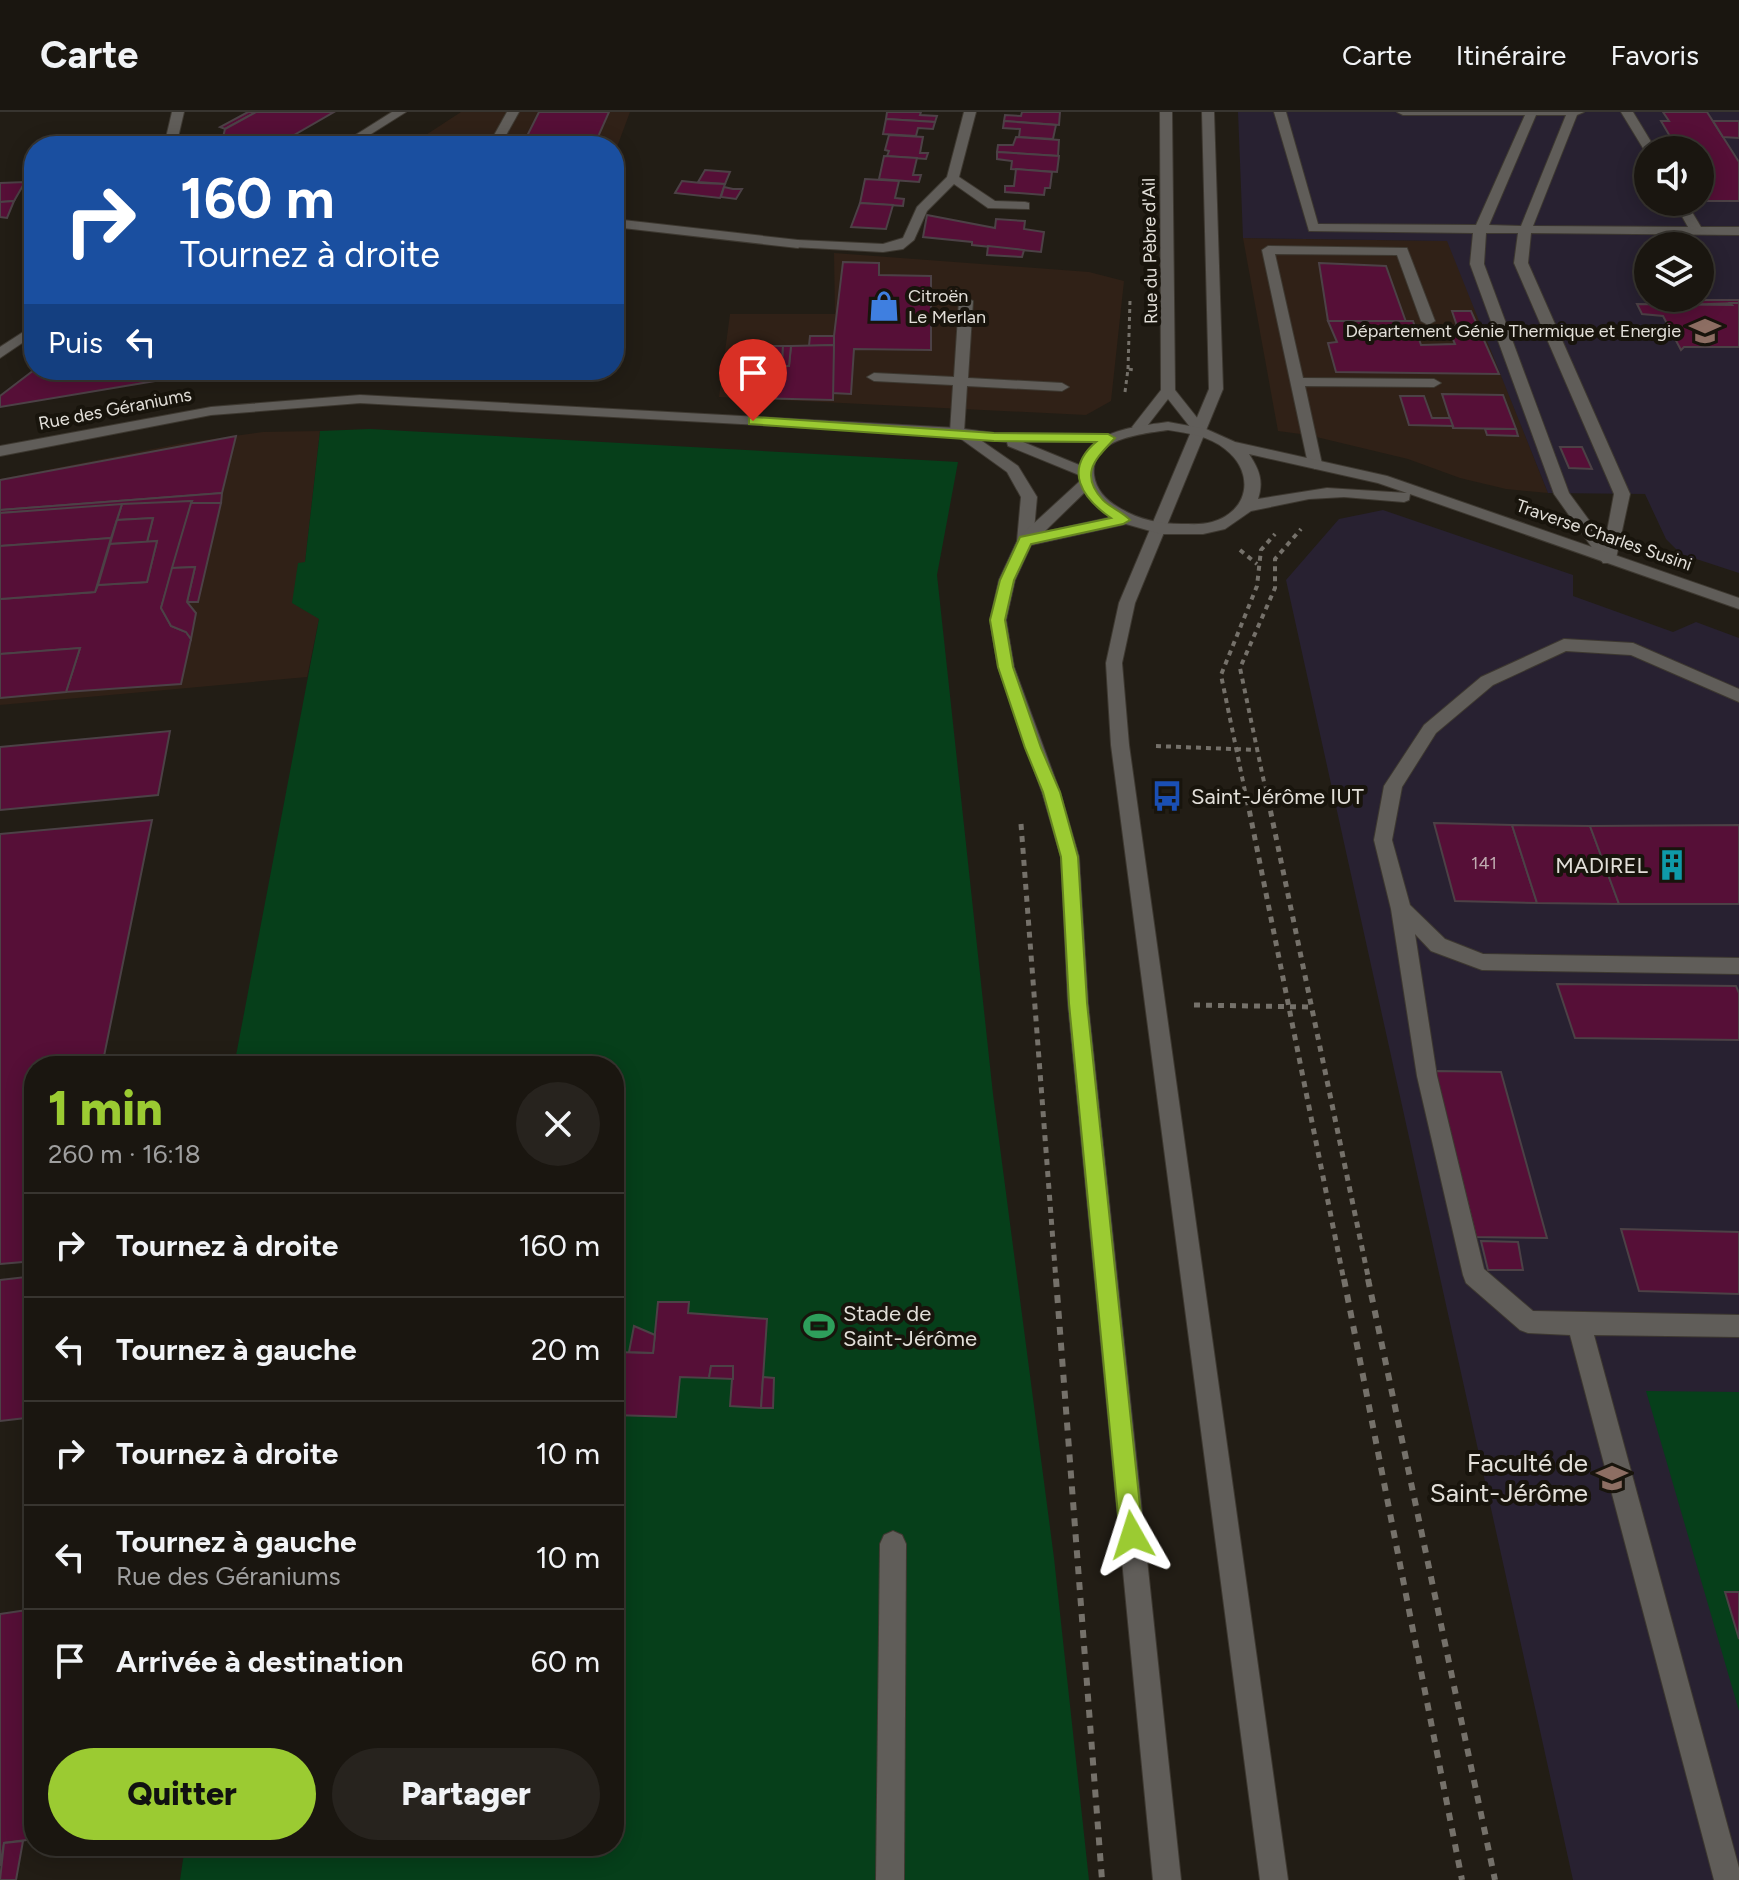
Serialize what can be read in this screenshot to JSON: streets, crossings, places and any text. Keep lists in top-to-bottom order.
{
  "streets": {
    "street": ["Rue du Pèbre d'Ail", "Rue des Géraniums", "Traverse Charles Susini"]
  },
  "places": {
    "shop": ["Citroën Le Merlan"],
    "school or university": ["Département Génie Thermique et Energie", "Faculté de Saint-Jérôme"],
    "bus stop": ["Saint-Jérôme IUT"],
    "building": ["MADIREL"],
    "sports": ["Stade de Saint-Jérôme"]
  },
  "house_numbers": ["141"],
  "page": {
    "header": "Carte",
    "nav": ["Carte", "Itinéraire", "Favoris"],
    "turn": ["160 m", "Tournez à droite"],
    "then": "Puis",
    "heading": ["1 min", "260 m · 16:18"],
    "list": [
      {
        "name": "Tournez à droite",
        "value": "160 m"
      },
      {
        "name": "Tournez à gauche",
        "value": "20 m"
      },
      {
        "name": "Tournez à droite",
        "value": "10 m"
      },
      {
        "name": "Tournez à gauche",
        "note": "Rue des Géraniums",
        "value": "10 m"
      },
      {
        "name": "Arrivée à destination",
        "value": "60 m"
      }
    ],
    "buttons": ["Quitter", "Partager"]
  }
}
